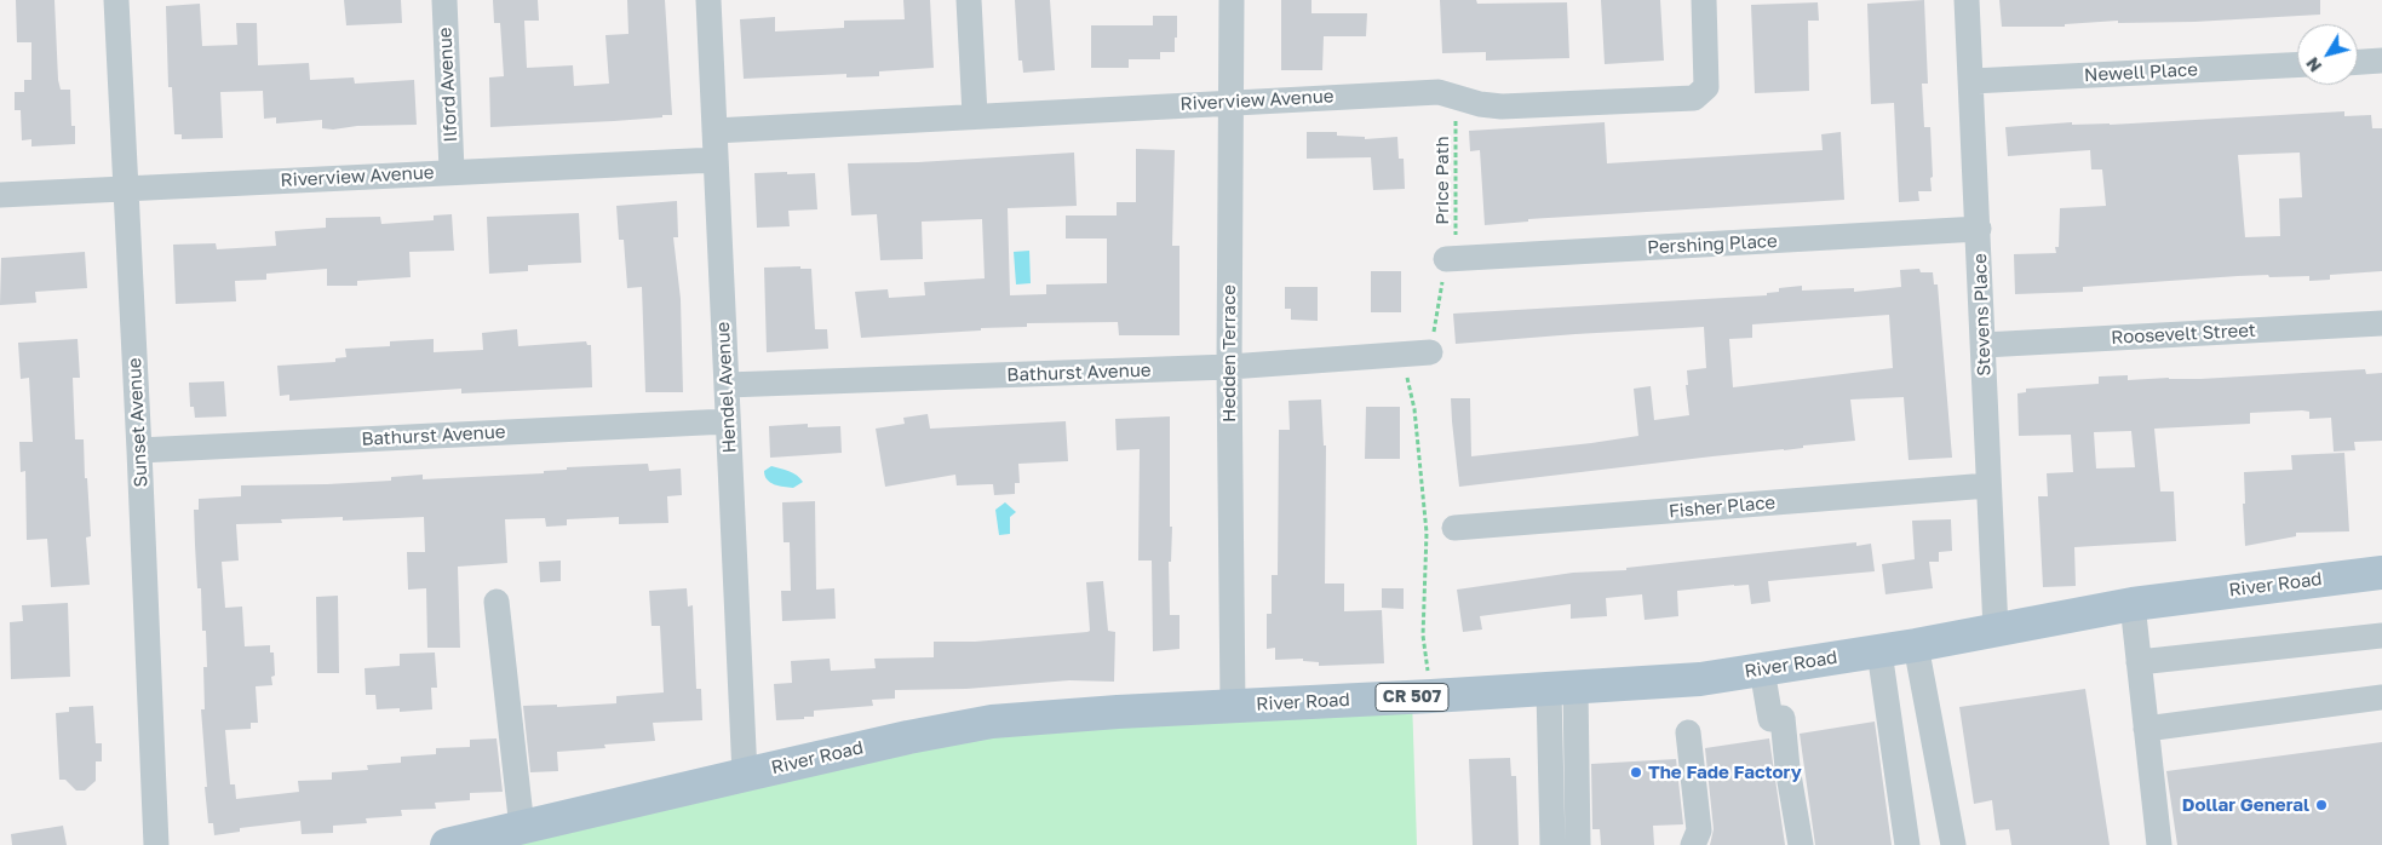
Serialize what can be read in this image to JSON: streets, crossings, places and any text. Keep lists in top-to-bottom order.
{
  "streets": {
    "main road": ["River Road", "CR 507"],
    "street": [
      "Newell Place",
      "Ilford Avenue",
      "Riverview Avenue",
      "Pershing Place",
      "Stevens Place",
      "Roosevelt Street",
      "Hedden Terrace",
      "Bathurst Avenue",
      "Hendel Avenue",
      "Sunset Avenue",
      "Fisher Place"
    ],
    "path": ["Price Path"]
  },
  "crossings": [
    ["Newell Place", "Stevens Place"],
    ["Ilford Avenue", "Riverview Avenue"],
    ["Riverview Avenue", "Hedden Terrace"],
    ["Riverview Avenue", "Hendel Avenue"],
    ["Riverview Avenue", "Sunset Avenue"],
    ["Price Path", "Pershing Place"],
    ["Pershing Place", "Stevens Place"],
    ["Stevens Place", "Roosevelt Street"],
    ["Stevens Place", "Fisher Place"],
    ["Stevens Place", "River Road"],
    ["Hedden Terrace", "Bathurst Avenue"],
    ["Hedden Terrace", "River Road"],
    ["Bathurst Avenue", "Hendel Avenue"],
    ["Bathurst Avenue", "Sunset Avenue"],
    ["Hendel Avenue", "River Road"]
  ],
  "places": ["The Fade Factory", "Dollar General"],
  "north": "bottom left"
}
